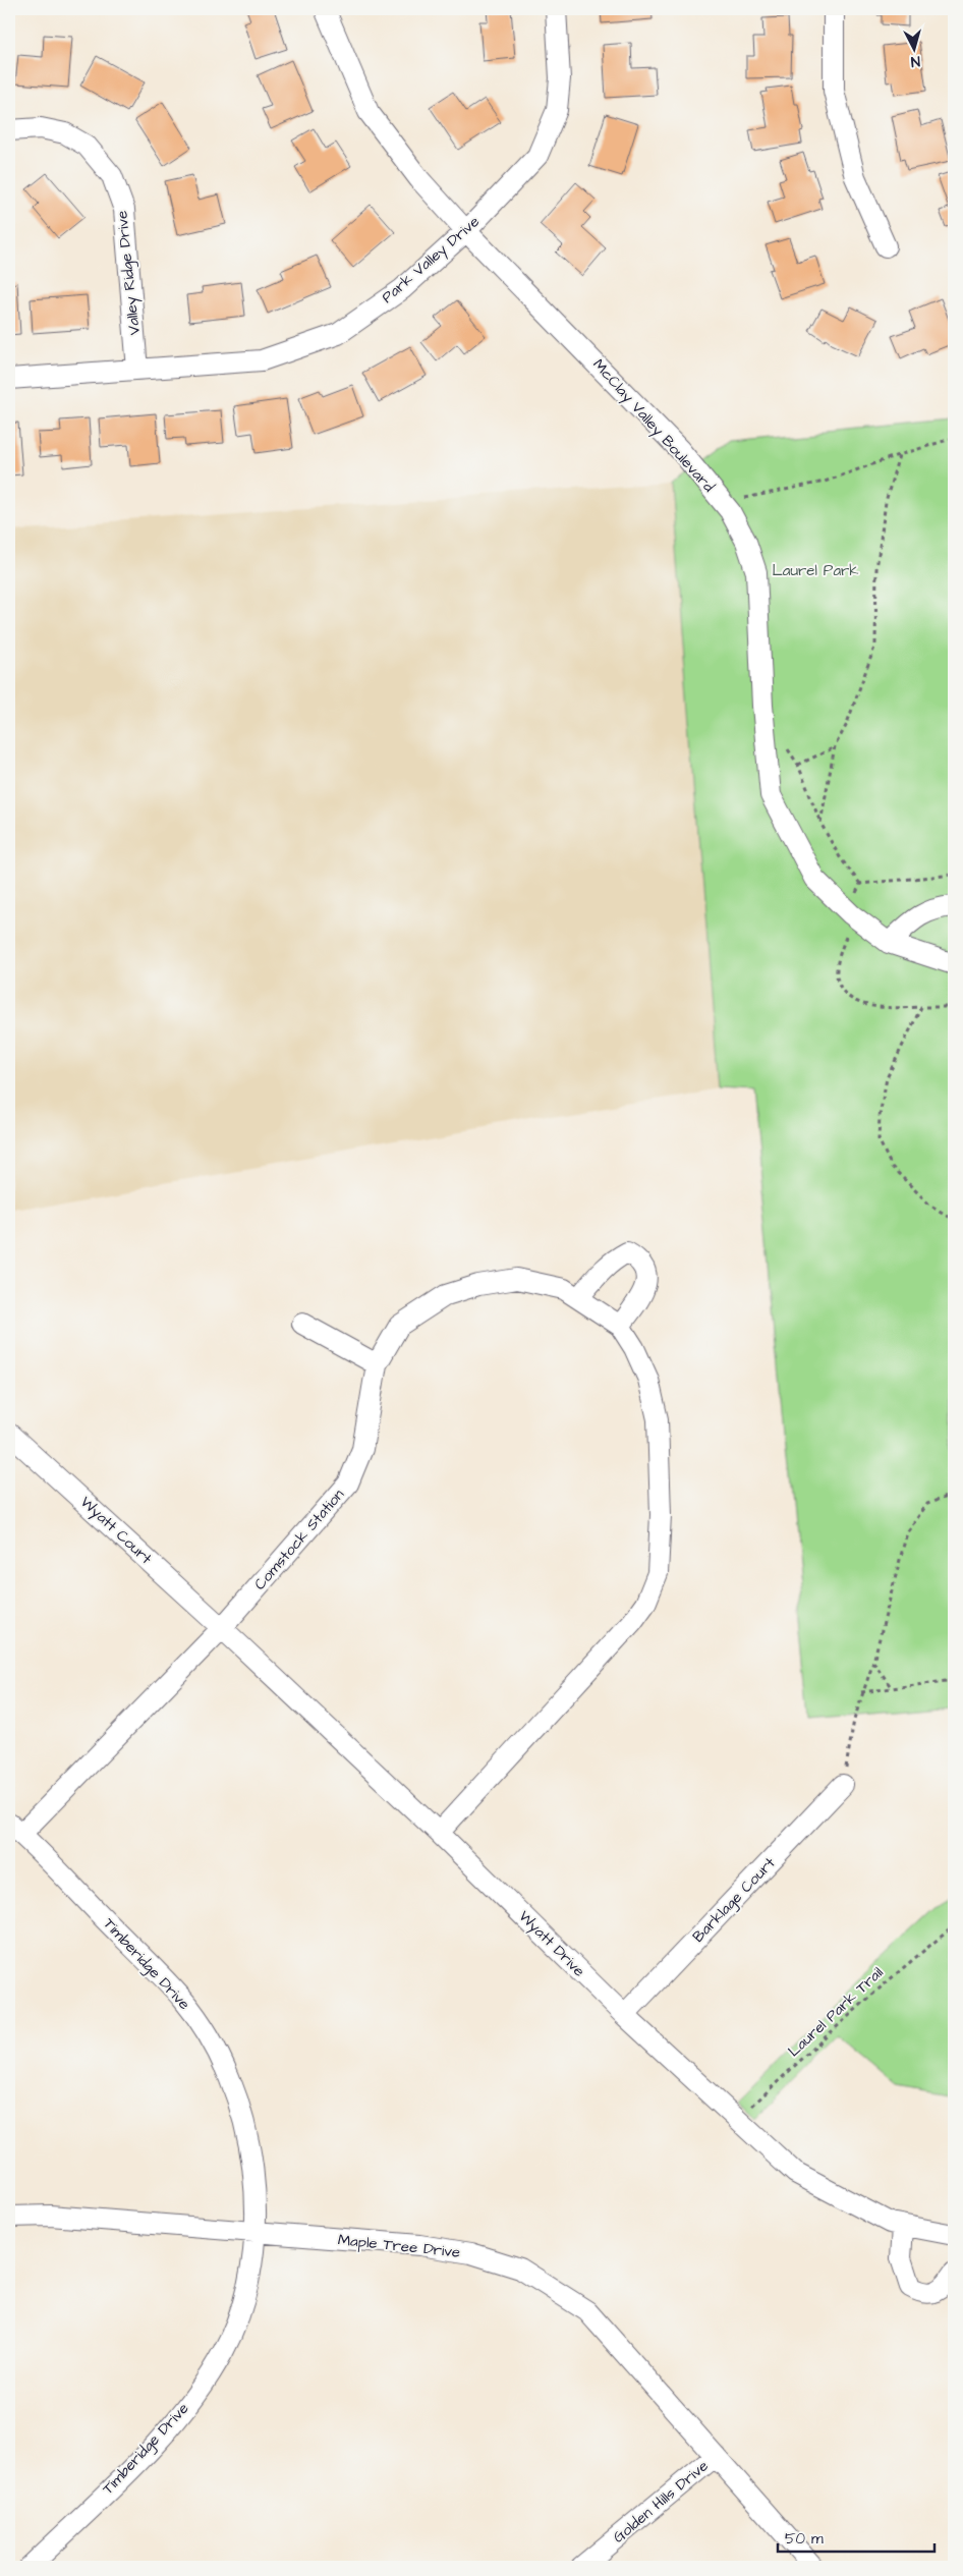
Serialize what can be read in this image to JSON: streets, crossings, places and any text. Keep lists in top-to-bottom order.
{
  "streets": {
    "street": [
      "Park Valley Drive",
      "Valley Ridge Drive",
      "McClay Valley Boulevard",
      "Wyatt Court",
      "Comstock Station",
      "Barklage Court",
      "Wyatt Drive",
      "Timberidge Drive",
      "Maple Tree Drive",
      "Golden Hills Drive"
    ],
    "path": ["Laurel Park Trail"]
  },
  "crossings": [
    ["Park Valley Drive", "Valley Ridge Drive"],
    ["Park Valley Drive", "McClay Valley Boulevard"],
    ["Wyatt Court", "Comstock Station"],
    ["Wyatt Court", "Wyatt Drive"],
    ["Comstock Station", "Wyatt Drive"],
    ["Comstock Station", "Timberidge Drive"],
    ["Barklage Court", "Wyatt Drive"],
    ["Wyatt Drive", "Laurel Park Trail"],
    ["Timberidge Drive", "Maple Tree Drive"],
    ["Maple Tree Drive", "Golden Hills Drive"]
  ],
  "parks": ["Laurel Park"],
  "scale_bar": "50 m",
  "north": "bottom"
}
